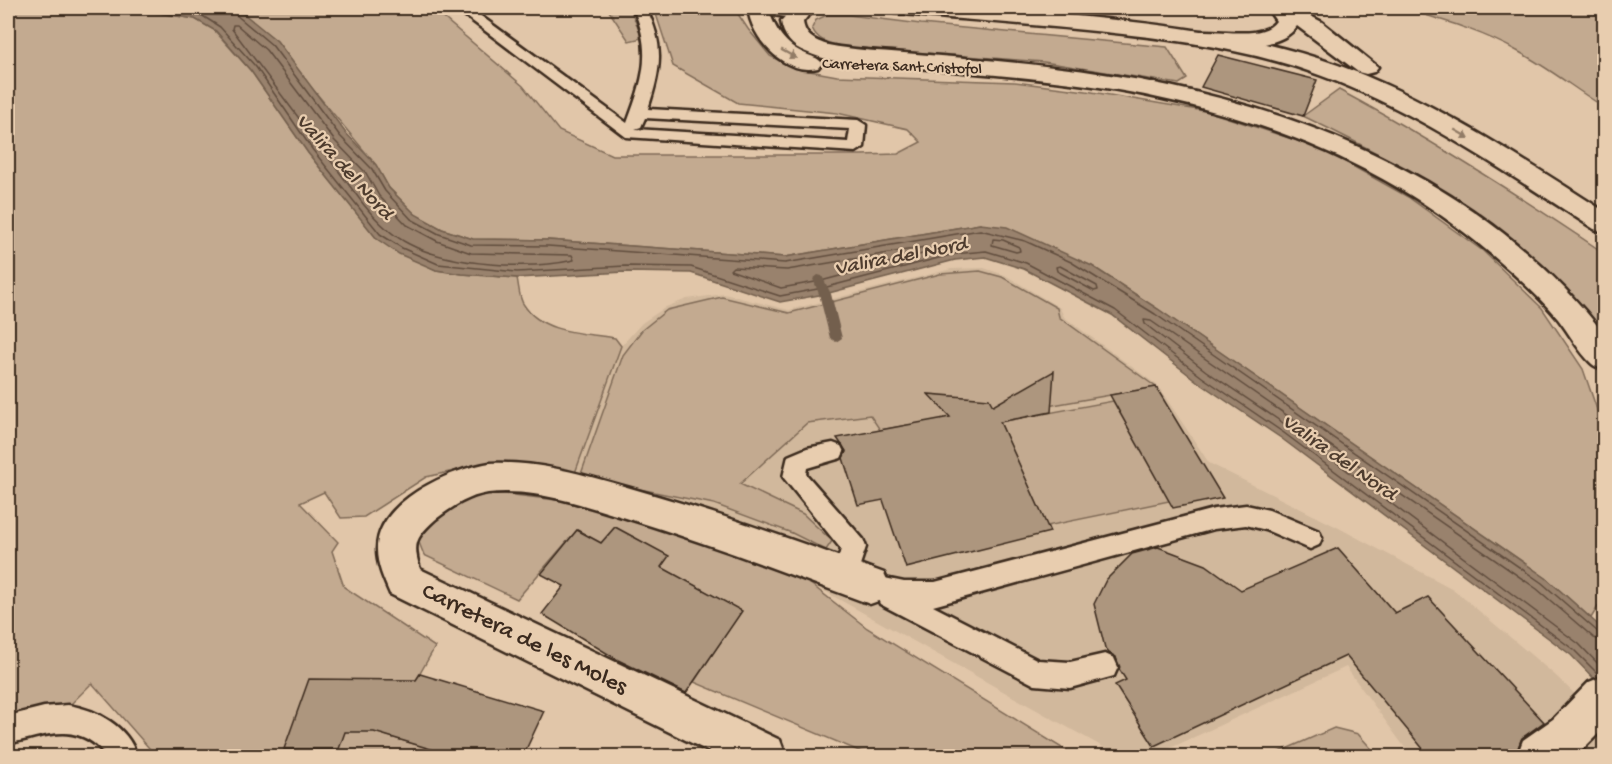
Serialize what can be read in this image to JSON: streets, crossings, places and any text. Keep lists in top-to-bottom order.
{
  "streets": {
    "main road": ["Carretera Sant Cristofol", "Carretera de les Moles"]
  },
  "water": ["Valira del Nord"]
}
